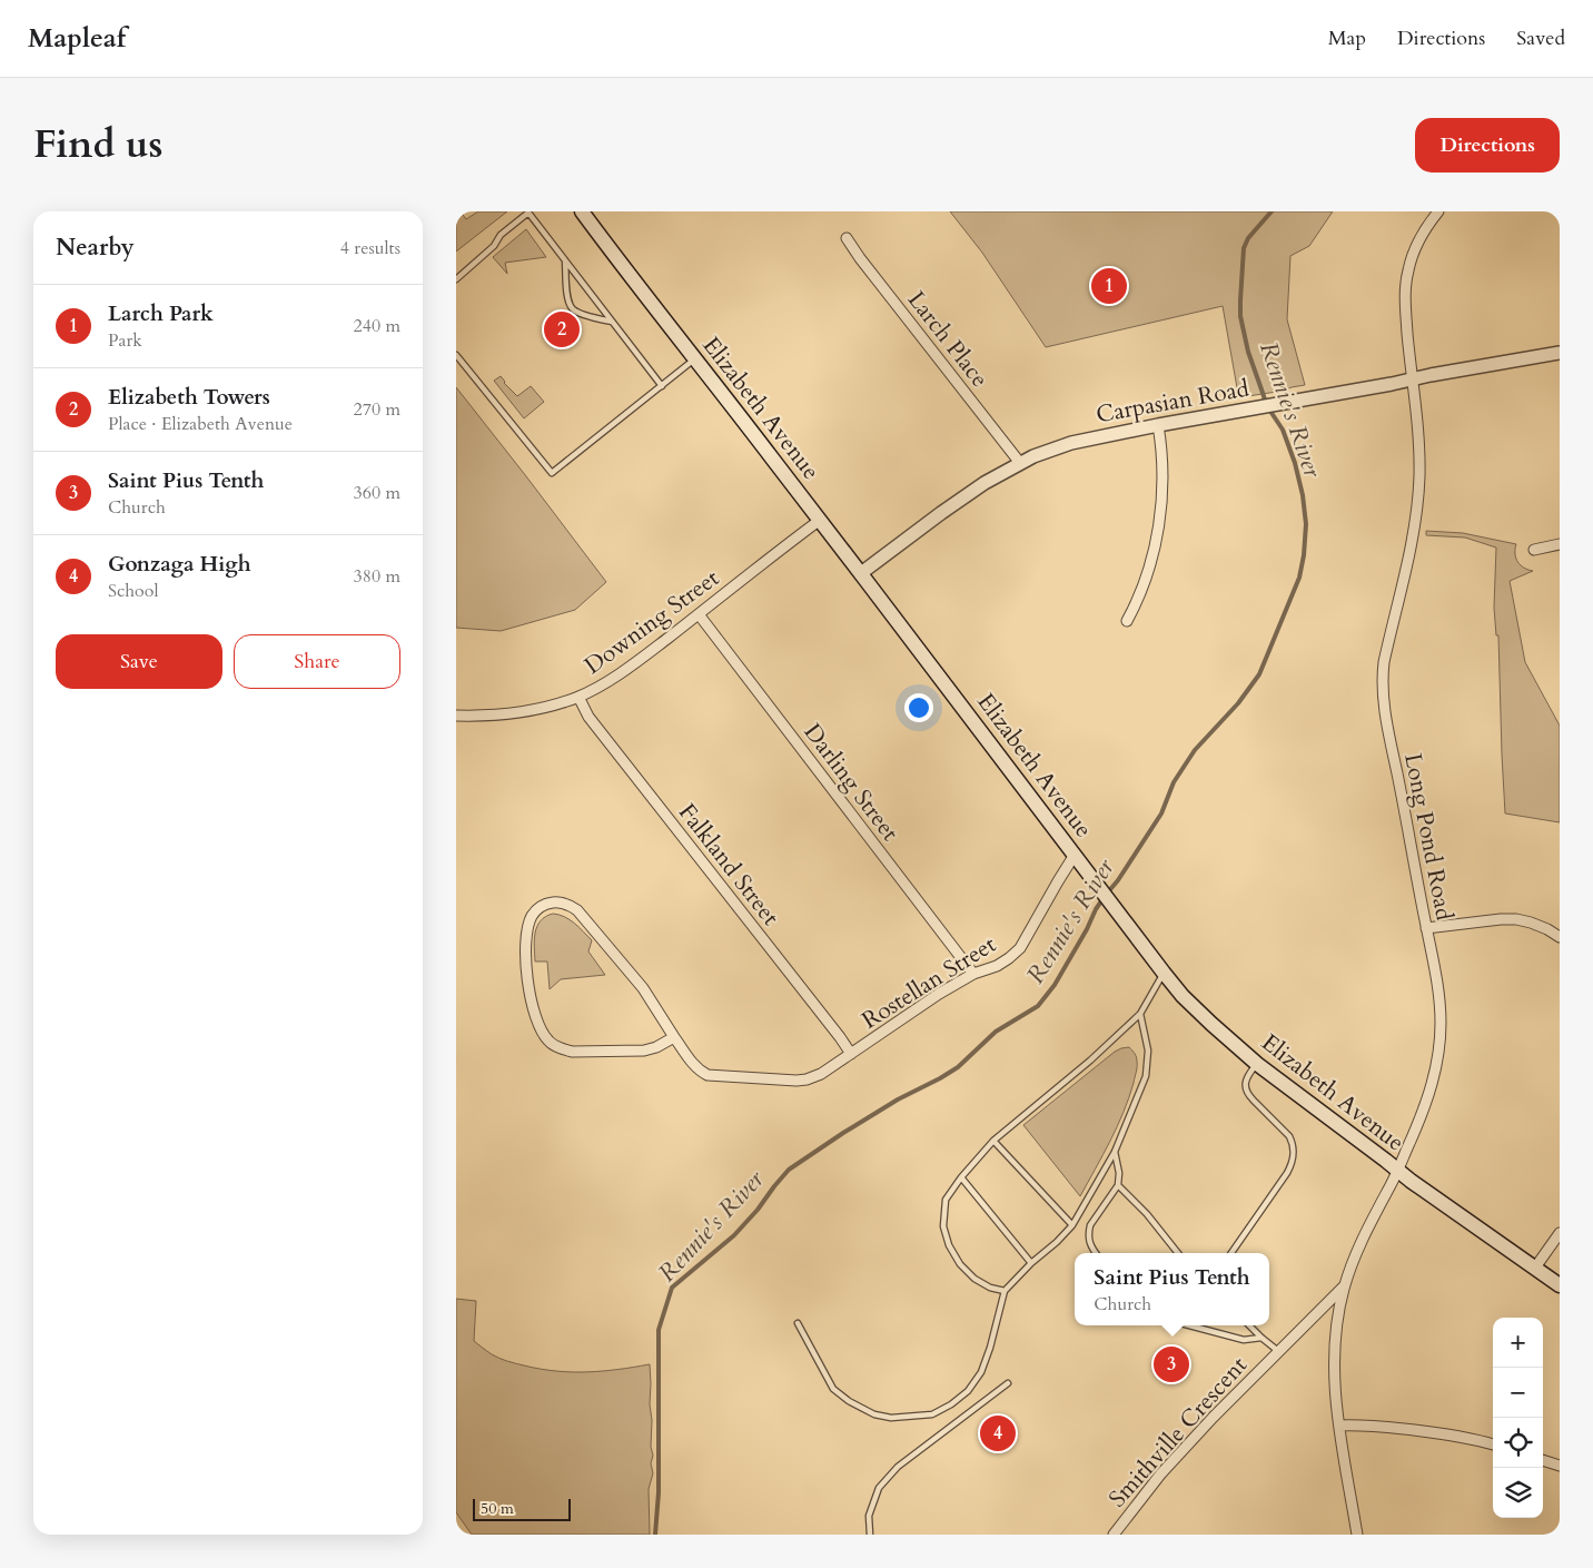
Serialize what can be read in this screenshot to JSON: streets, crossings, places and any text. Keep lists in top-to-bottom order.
{
  "streets": {
    "main road": ["Elizabeth Avenue"],
    "street": [
      "Larch Place",
      "Carpasian Road",
      "Downing Street",
      "Darling Street",
      "Long Pond Road",
      "Falkland Street",
      "Rostellan Street",
      "Smithville Crescent"
    ]
  },
  "crossings": [
    ["Larch Place", "Carpasian Road"],
    ["Carpasian Road", "Elizabeth Avenue"],
    ["Carpasian Road", "Long Pond Road"],
    ["Elizabeth Avenue", "Downing Street"],
    ["Elizabeth Avenue", "Long Pond Road"],
    ["Elizabeth Avenue", "Rostellan Street"],
    ["Downing Street", "Darling Street"],
    ["Downing Street", "Falkland Street"],
    ["Darling Street", "Rostellan Street"],
    ["Long Pond Road", "Smithville Crescent"],
    ["Falkland Street", "Rostellan Street"]
  ],
  "water": ["Rennie's River"],
  "scale_bar": "50 m",
  "page": {
    "header": "Mapleaf",
    "nav": ["Map", "Directions", "Saved"],
    "title": "Find us",
    "buttons": [
      "Directions",
      ["Save", "Share"]
    ],
    "heading": ["Nearby", "4 results"],
    "pins": [
      "1",
      "2",
      "3",
      "4"
    ],
    "list": [
      {
        "mark": "1",
        "name": "Larch Park",
        "note": "Park",
        "value": "240 m"
      },
      {
        "mark": "2",
        "name": "Elizabeth Towers",
        "note": "Place · Elizabeth Avenue",
        "value": "270 m"
      },
      {
        "mark": "3",
        "name": "Saint Pius Tenth",
        "note": "Church",
        "value": "360 m"
      },
      {
        "mark": "4",
        "name": "Gonzaga High",
        "note": "School",
        "value": "380 m"
      }
    ],
    "popup": ["Saint Pius Tenth", "Church"],
    "map_buttons": ["+", "−"],
    "scale": "50 m"
  }
}
